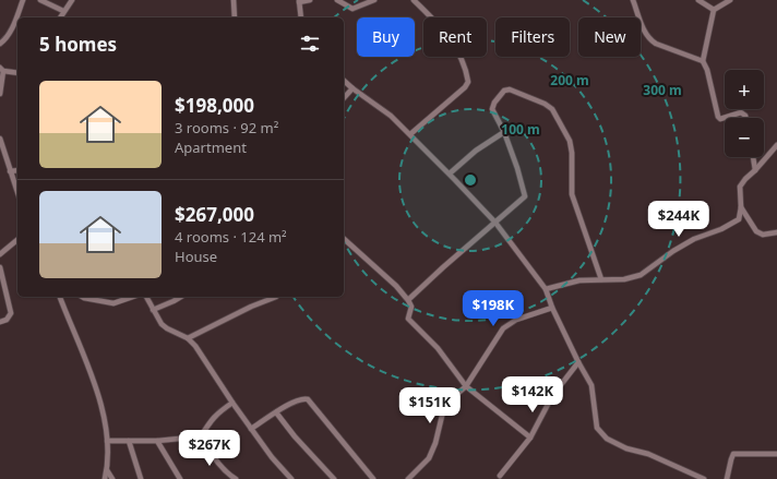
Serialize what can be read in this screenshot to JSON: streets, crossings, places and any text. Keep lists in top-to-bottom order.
{
  "page": {
    "chip": [
      "Buy",
      "Rent",
      "Filters",
      "New"
    ],
    "heading": "5 homes",
    "map_buttons": ["+", "−"],
    "list": [
      {
        "name": "$198,000",
        "note": "3 rooms · 92 m² · Apartment"
      },
      {
        "name": "$267,000",
        "note": "4 rooms · 124 m² · House"
      }
    ],
    "price": [
      "$244K",
      "$198K",
      "$142K",
      "$151K",
      "$267K"
    ]
  },
  "rings": ["200 m", "300 m", "100 m"]
}
